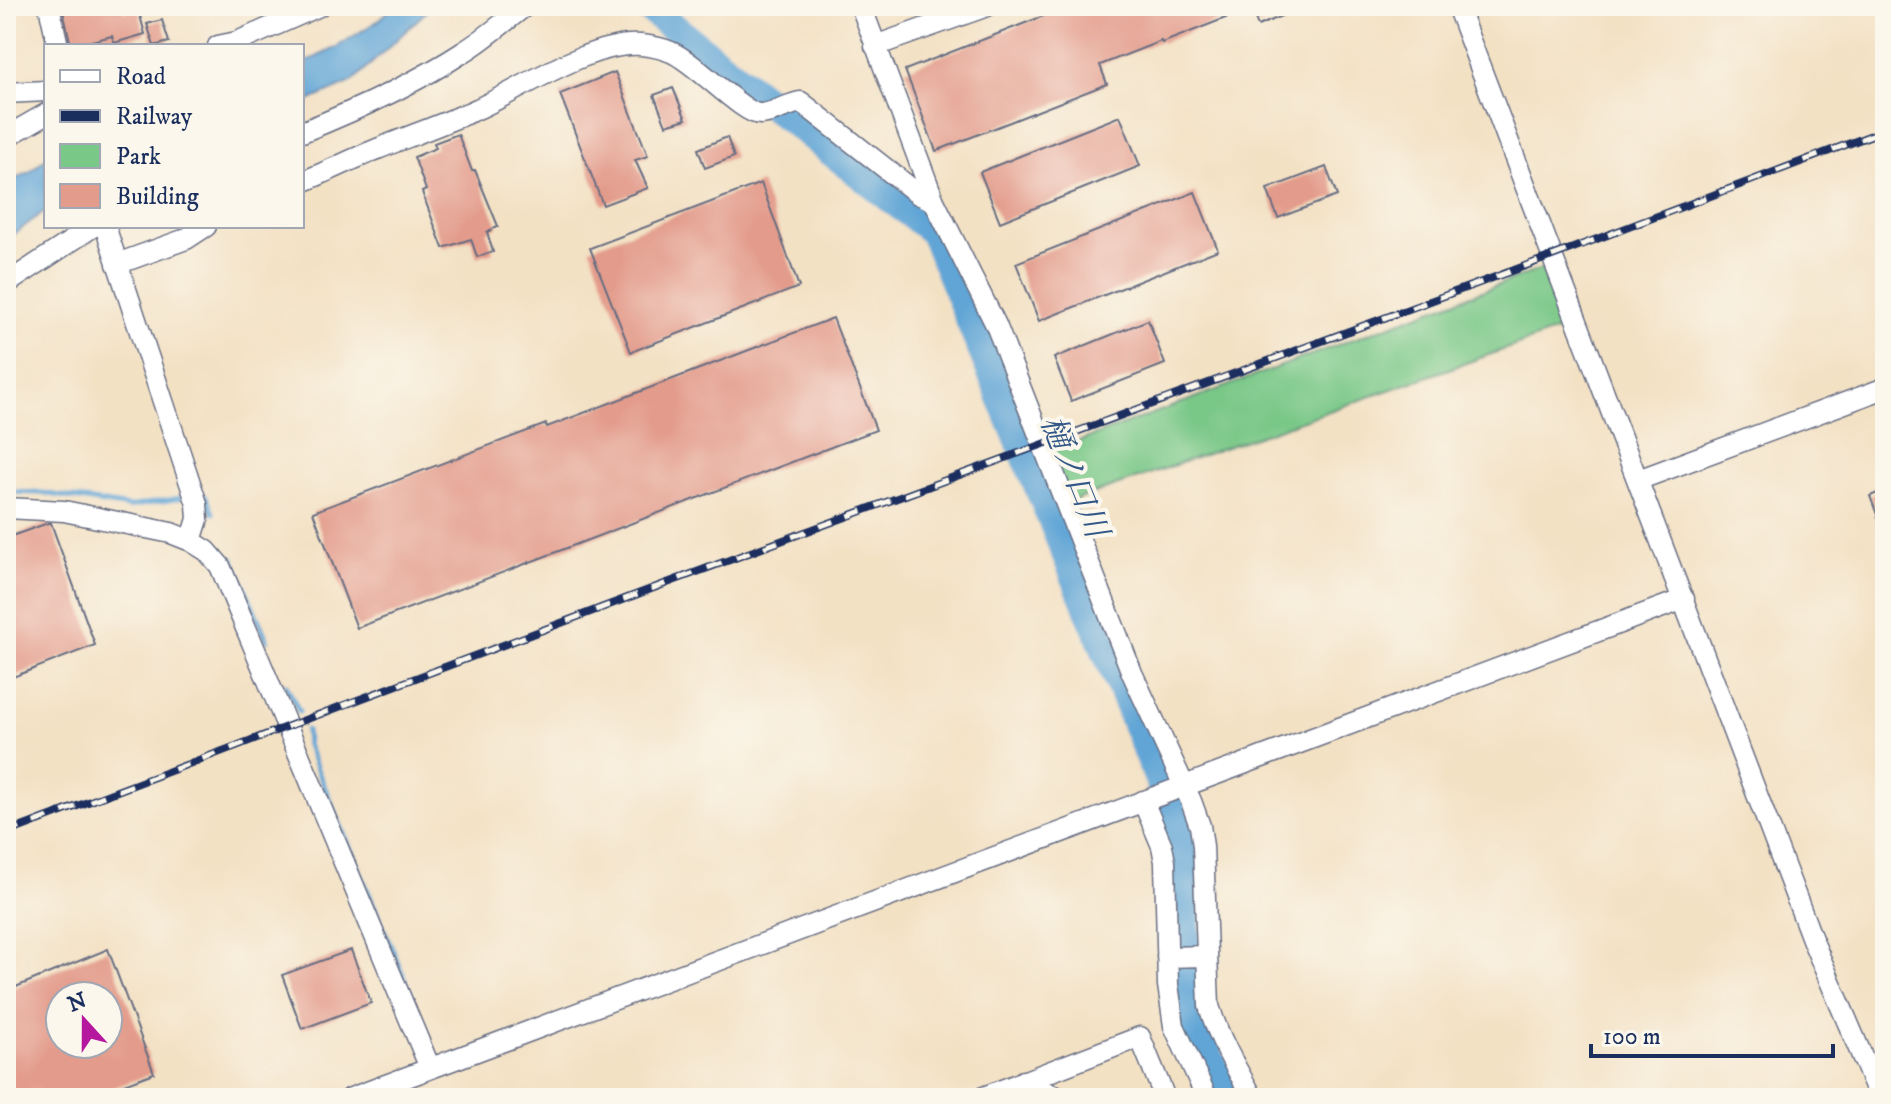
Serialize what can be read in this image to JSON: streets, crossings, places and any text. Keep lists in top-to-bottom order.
{
  "water": ["樋ノ口川"],
  "legend": [
    "Road",
    "Railway",
    "Park",
    "Building"
  ],
  "scale_bar": "100 m",
  "north": "top"
}
